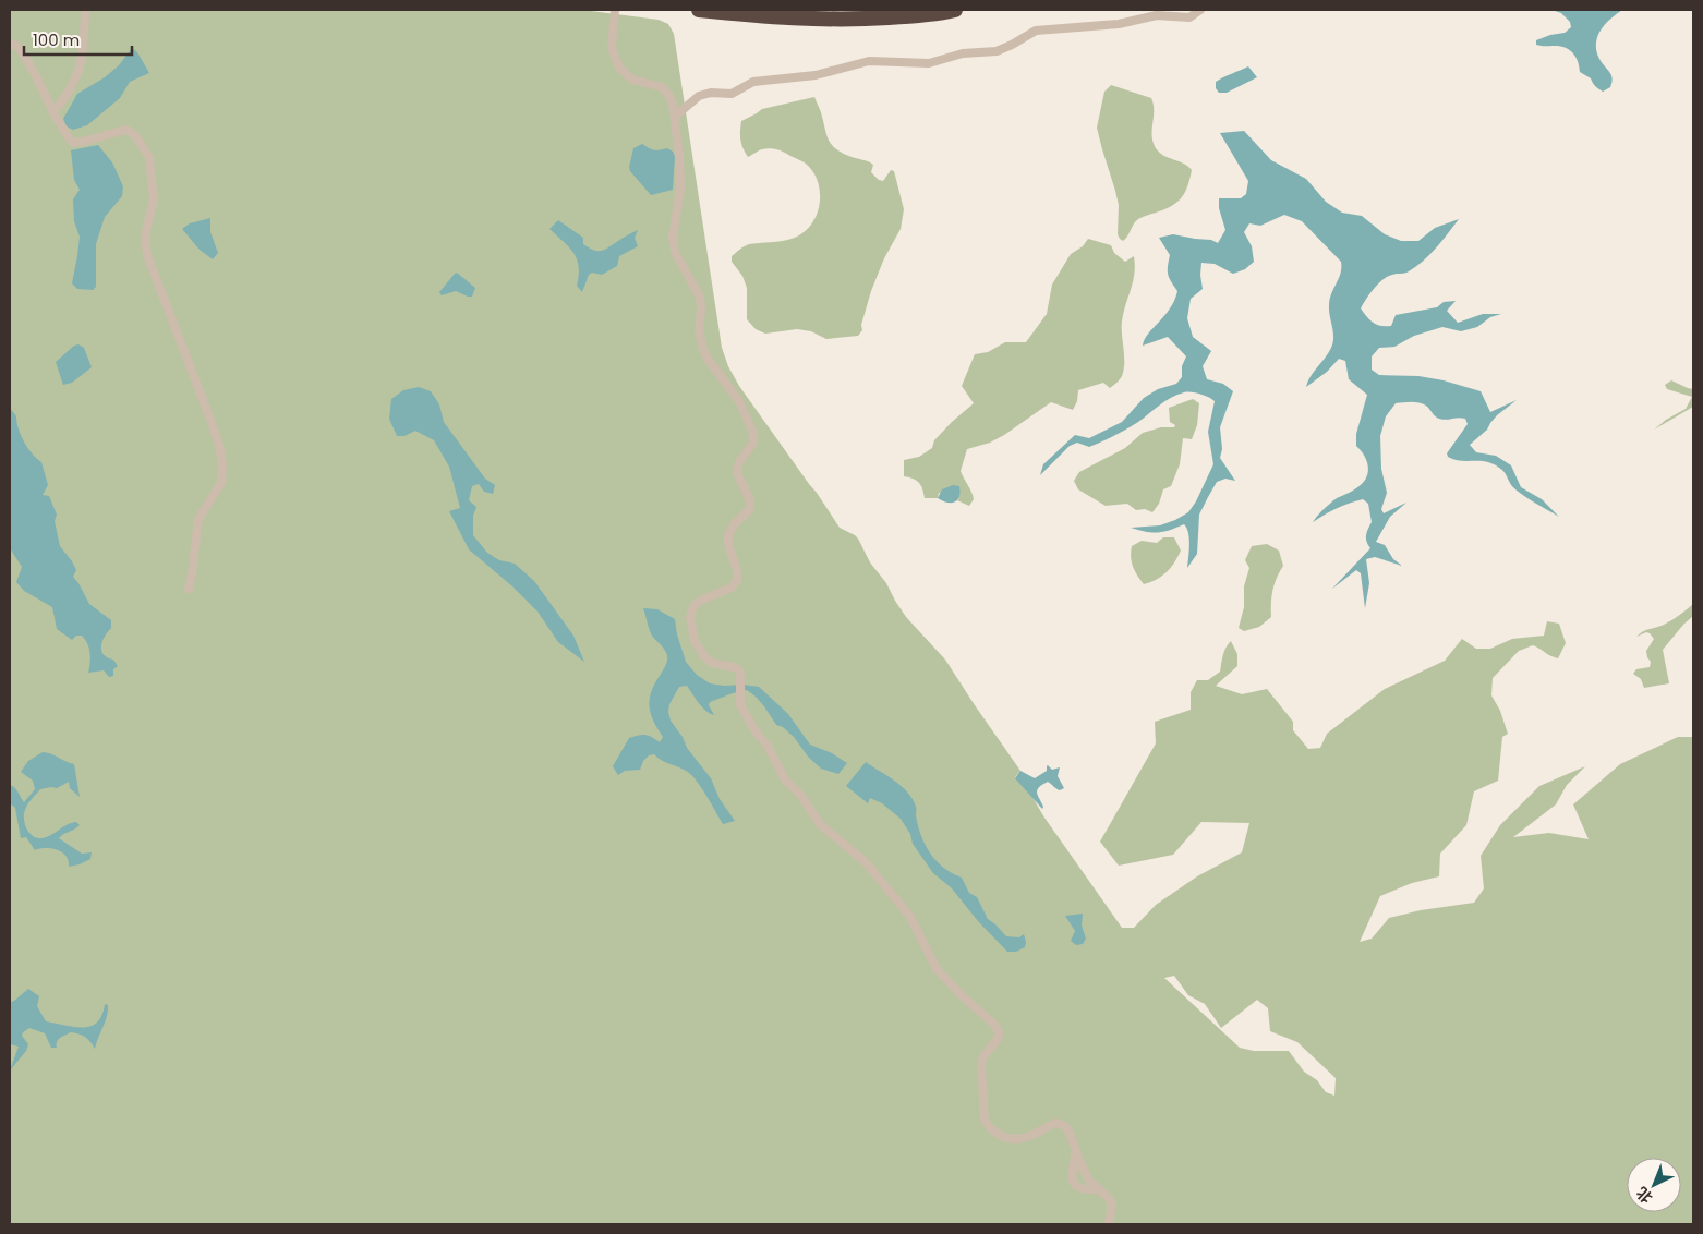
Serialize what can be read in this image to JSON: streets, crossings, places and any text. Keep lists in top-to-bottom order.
{
  "scale_bar": "100 m",
  "north": "bottom left"
}
